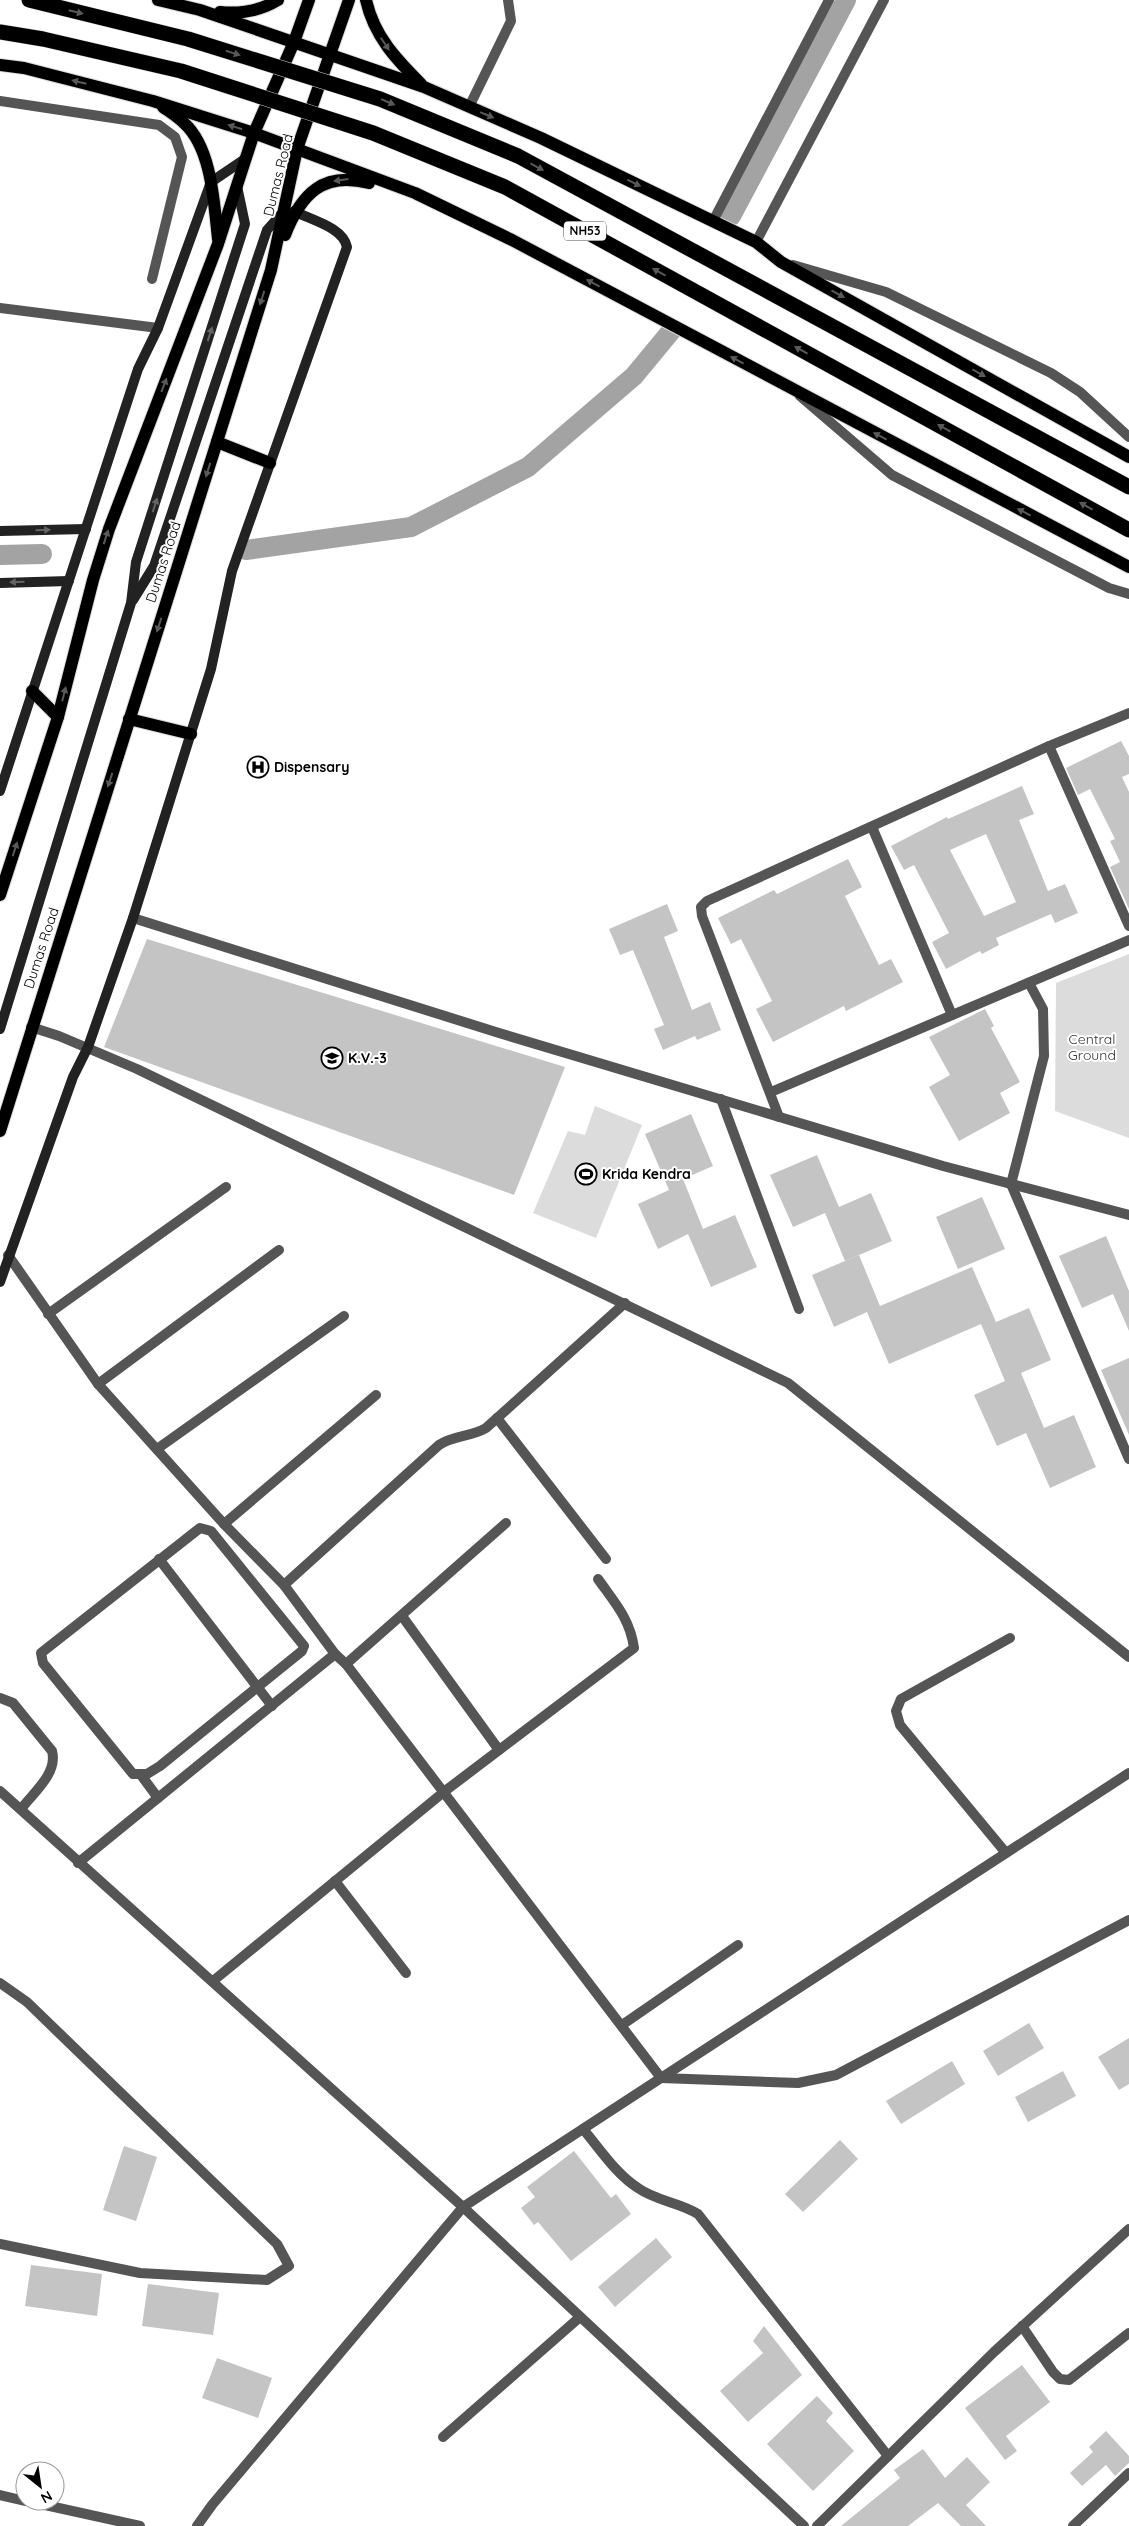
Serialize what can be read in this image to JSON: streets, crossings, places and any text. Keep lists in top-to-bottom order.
{
  "streets": {
    "highway": ["NH53"],
    "main road": ["Dumas Road"]
  },
  "parks": ["Central Ground"],
  "places": {
    "hospital": ["Dispensary"],
    "school or university": ["K.V.-3"],
    "sports": ["Krida Kendra"]
  },
  "north": "bottom right"
}
